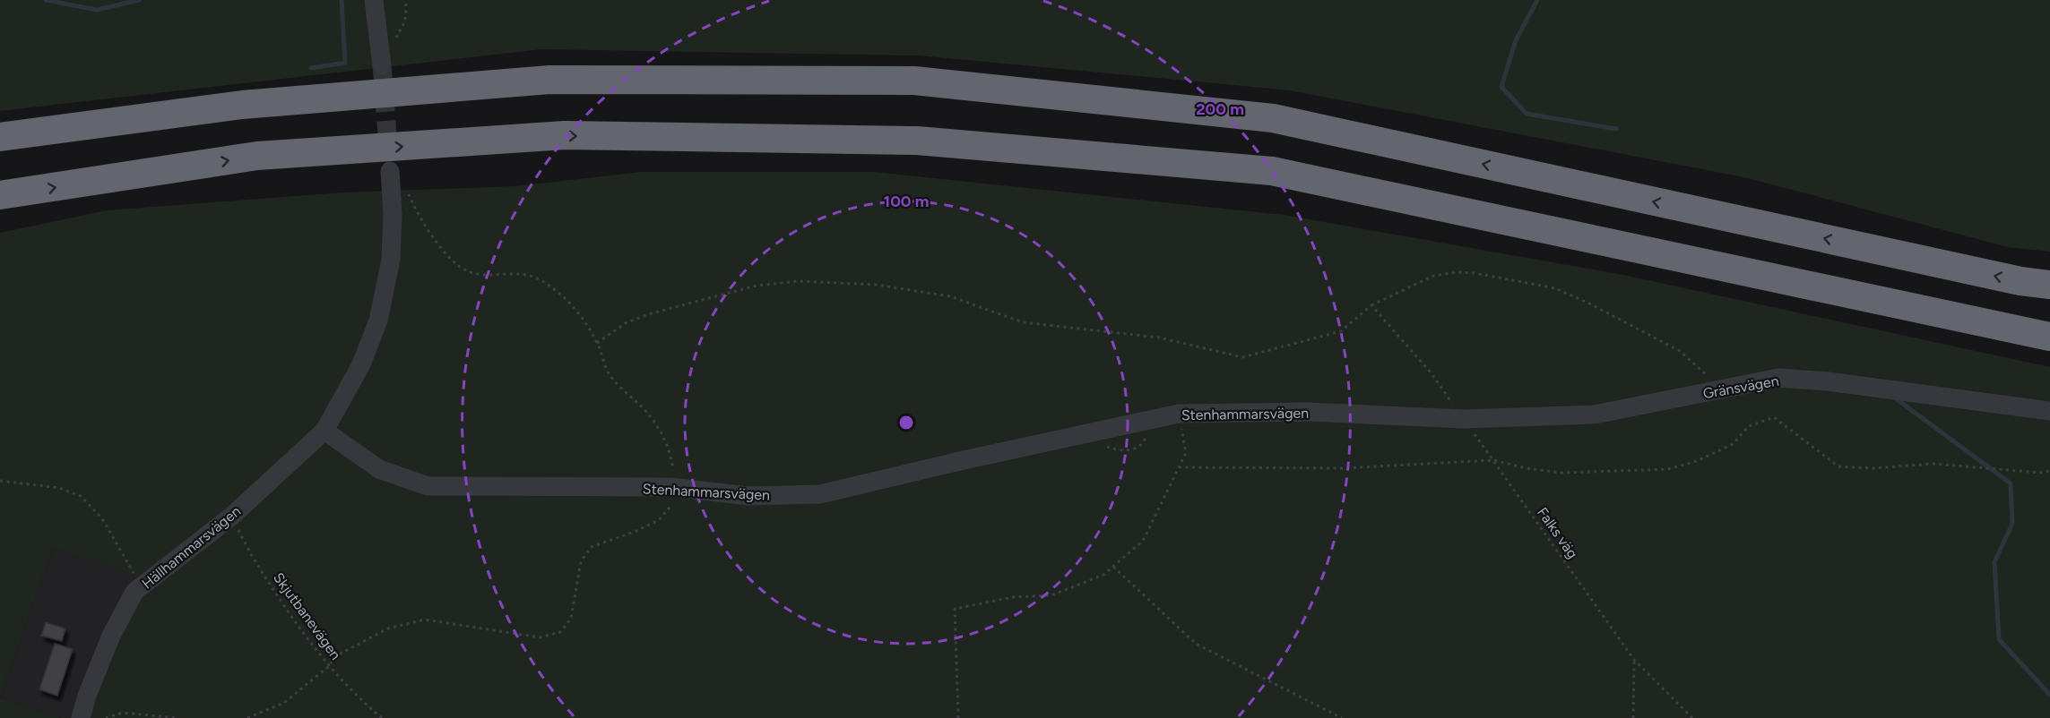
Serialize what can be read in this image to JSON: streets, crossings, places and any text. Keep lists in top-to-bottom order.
{
  "streets": {
    "street": ["Gränsvägen", "Stenhammarsvägen", "Hällhammarsvägen"],
    "path": ["Falks väg", "Skjutbanevägen"]
  },
  "crossings": [
    ["Gränsvägen", "Stenhammarsvägen"],
    ["Gränsvägen", "Falks väg"],
    ["Stenhammarsvägen", "Falks väg"],
    ["Stenhammarsvägen", "Hällhammarsvägen"],
    ["Hällhammarsvägen", "Skjutbanevägen"]
  ],
  "rings": ["200 m", "100 m"]
}
